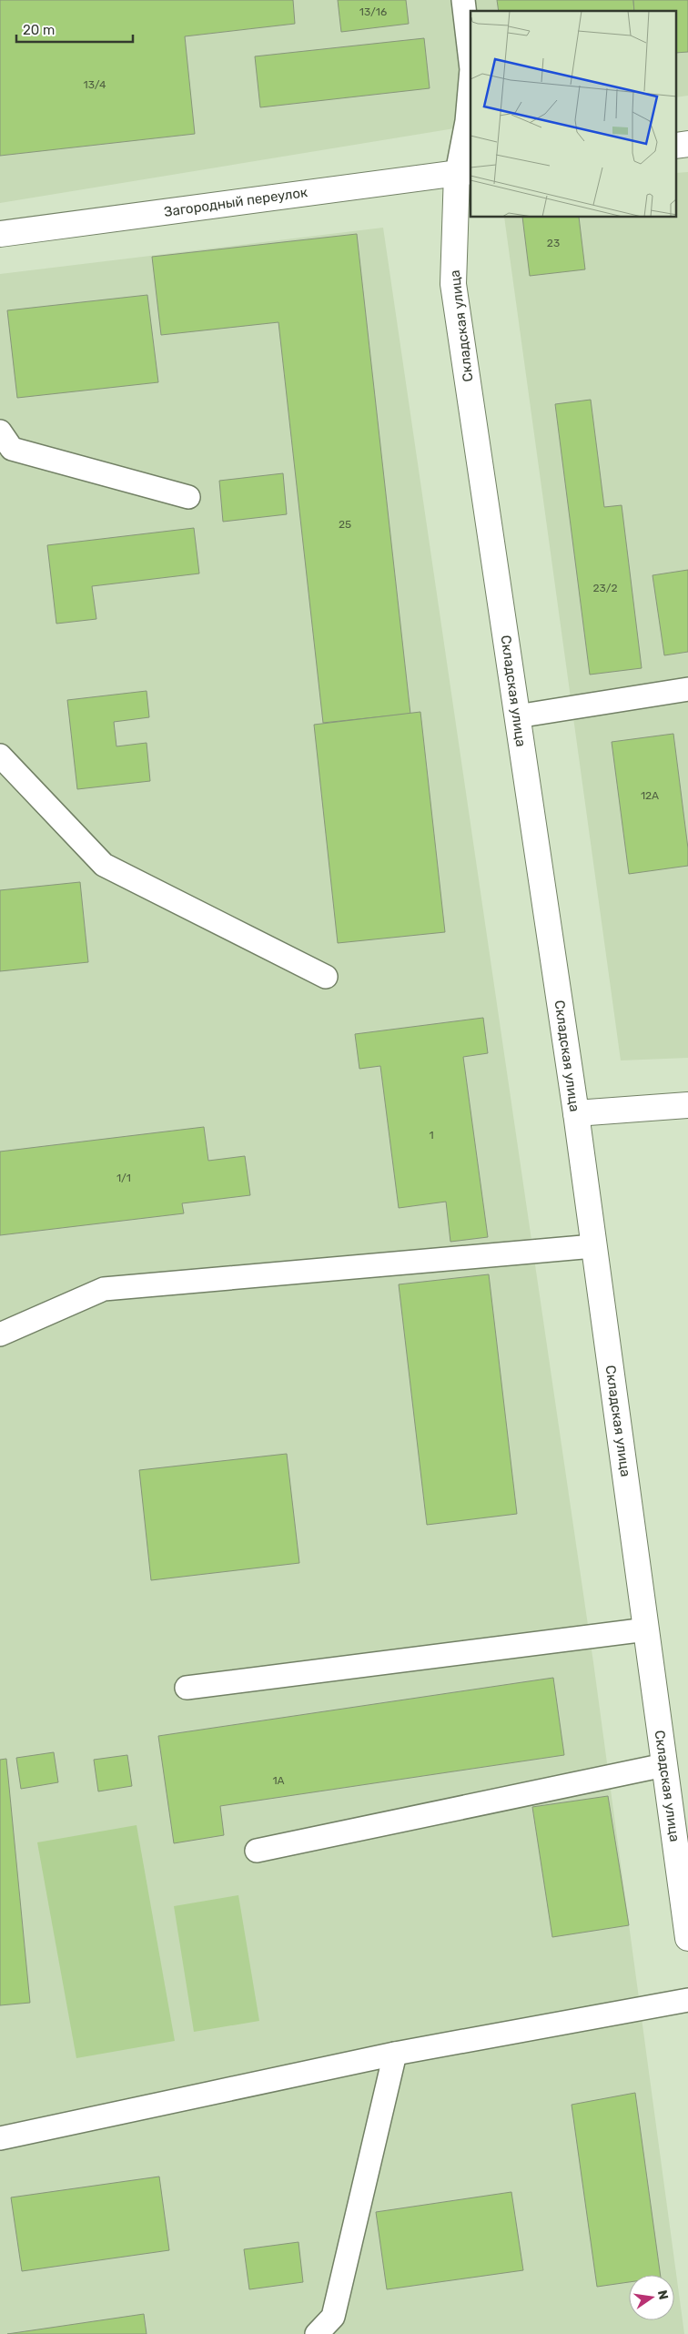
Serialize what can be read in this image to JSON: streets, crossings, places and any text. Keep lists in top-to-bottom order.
{
  "streets": {
    "street": ["Загородный переулок", "Складская улица"]
  },
  "crossings": [
    ["Загородный переулок", "Складская улица"]
  ],
  "house_numbers": [
    "13/16",
    "13/4",
    "23",
    "25",
    "23/2",
    "12А",
    "1",
    "1/1",
    "1А"
  ],
  "scale_bar": "20 m",
  "north": "right"
}
